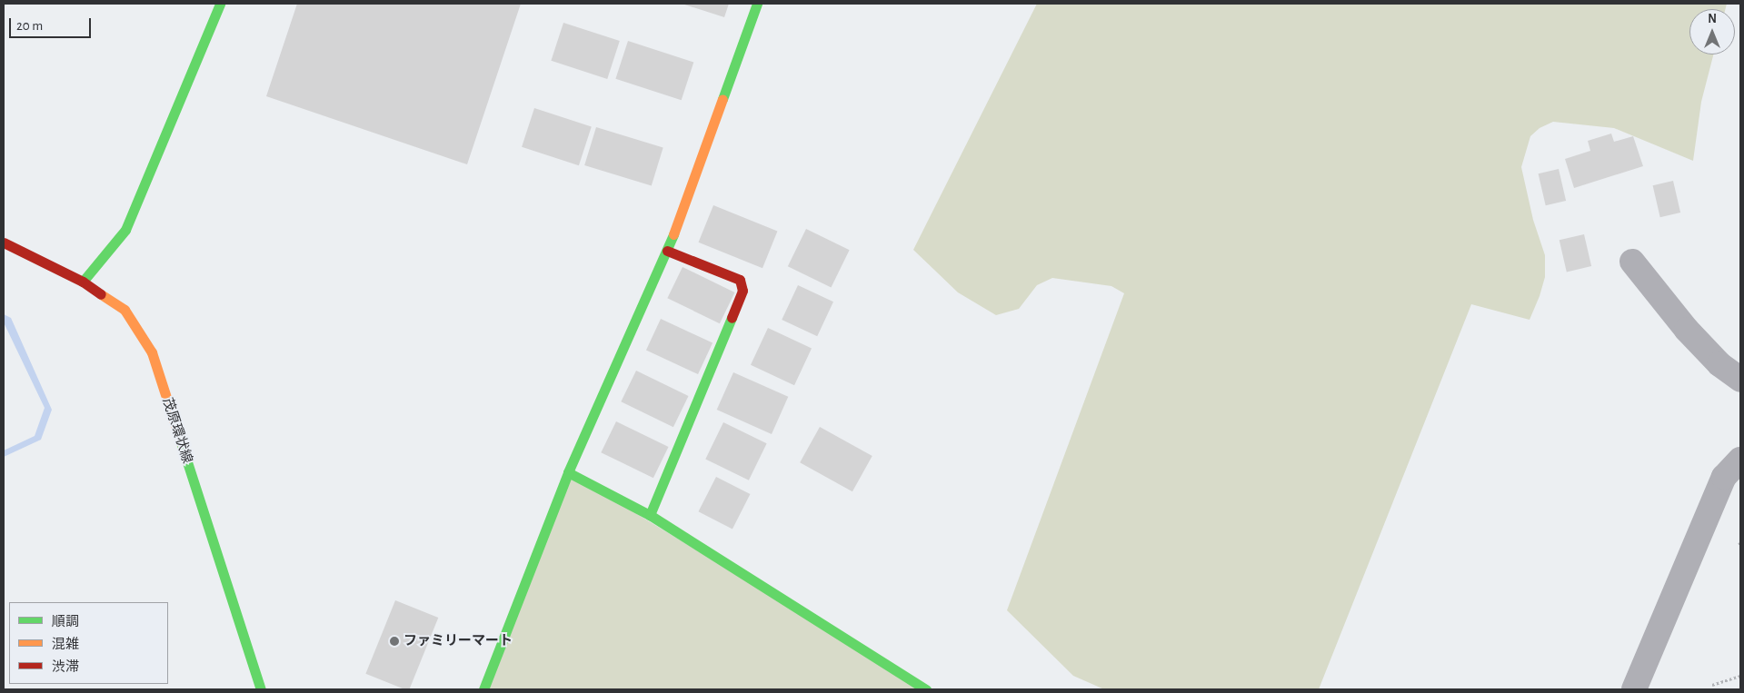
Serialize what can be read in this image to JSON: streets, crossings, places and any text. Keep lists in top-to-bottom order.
{
  "streets": {
    "street": ["茂原環状線"]
  },
  "places": ["ファミリーマート"],
  "legend": ["順調", "混雑", "渋滞"],
  "scale_bar": "20 m",
  "north": "top"
}
